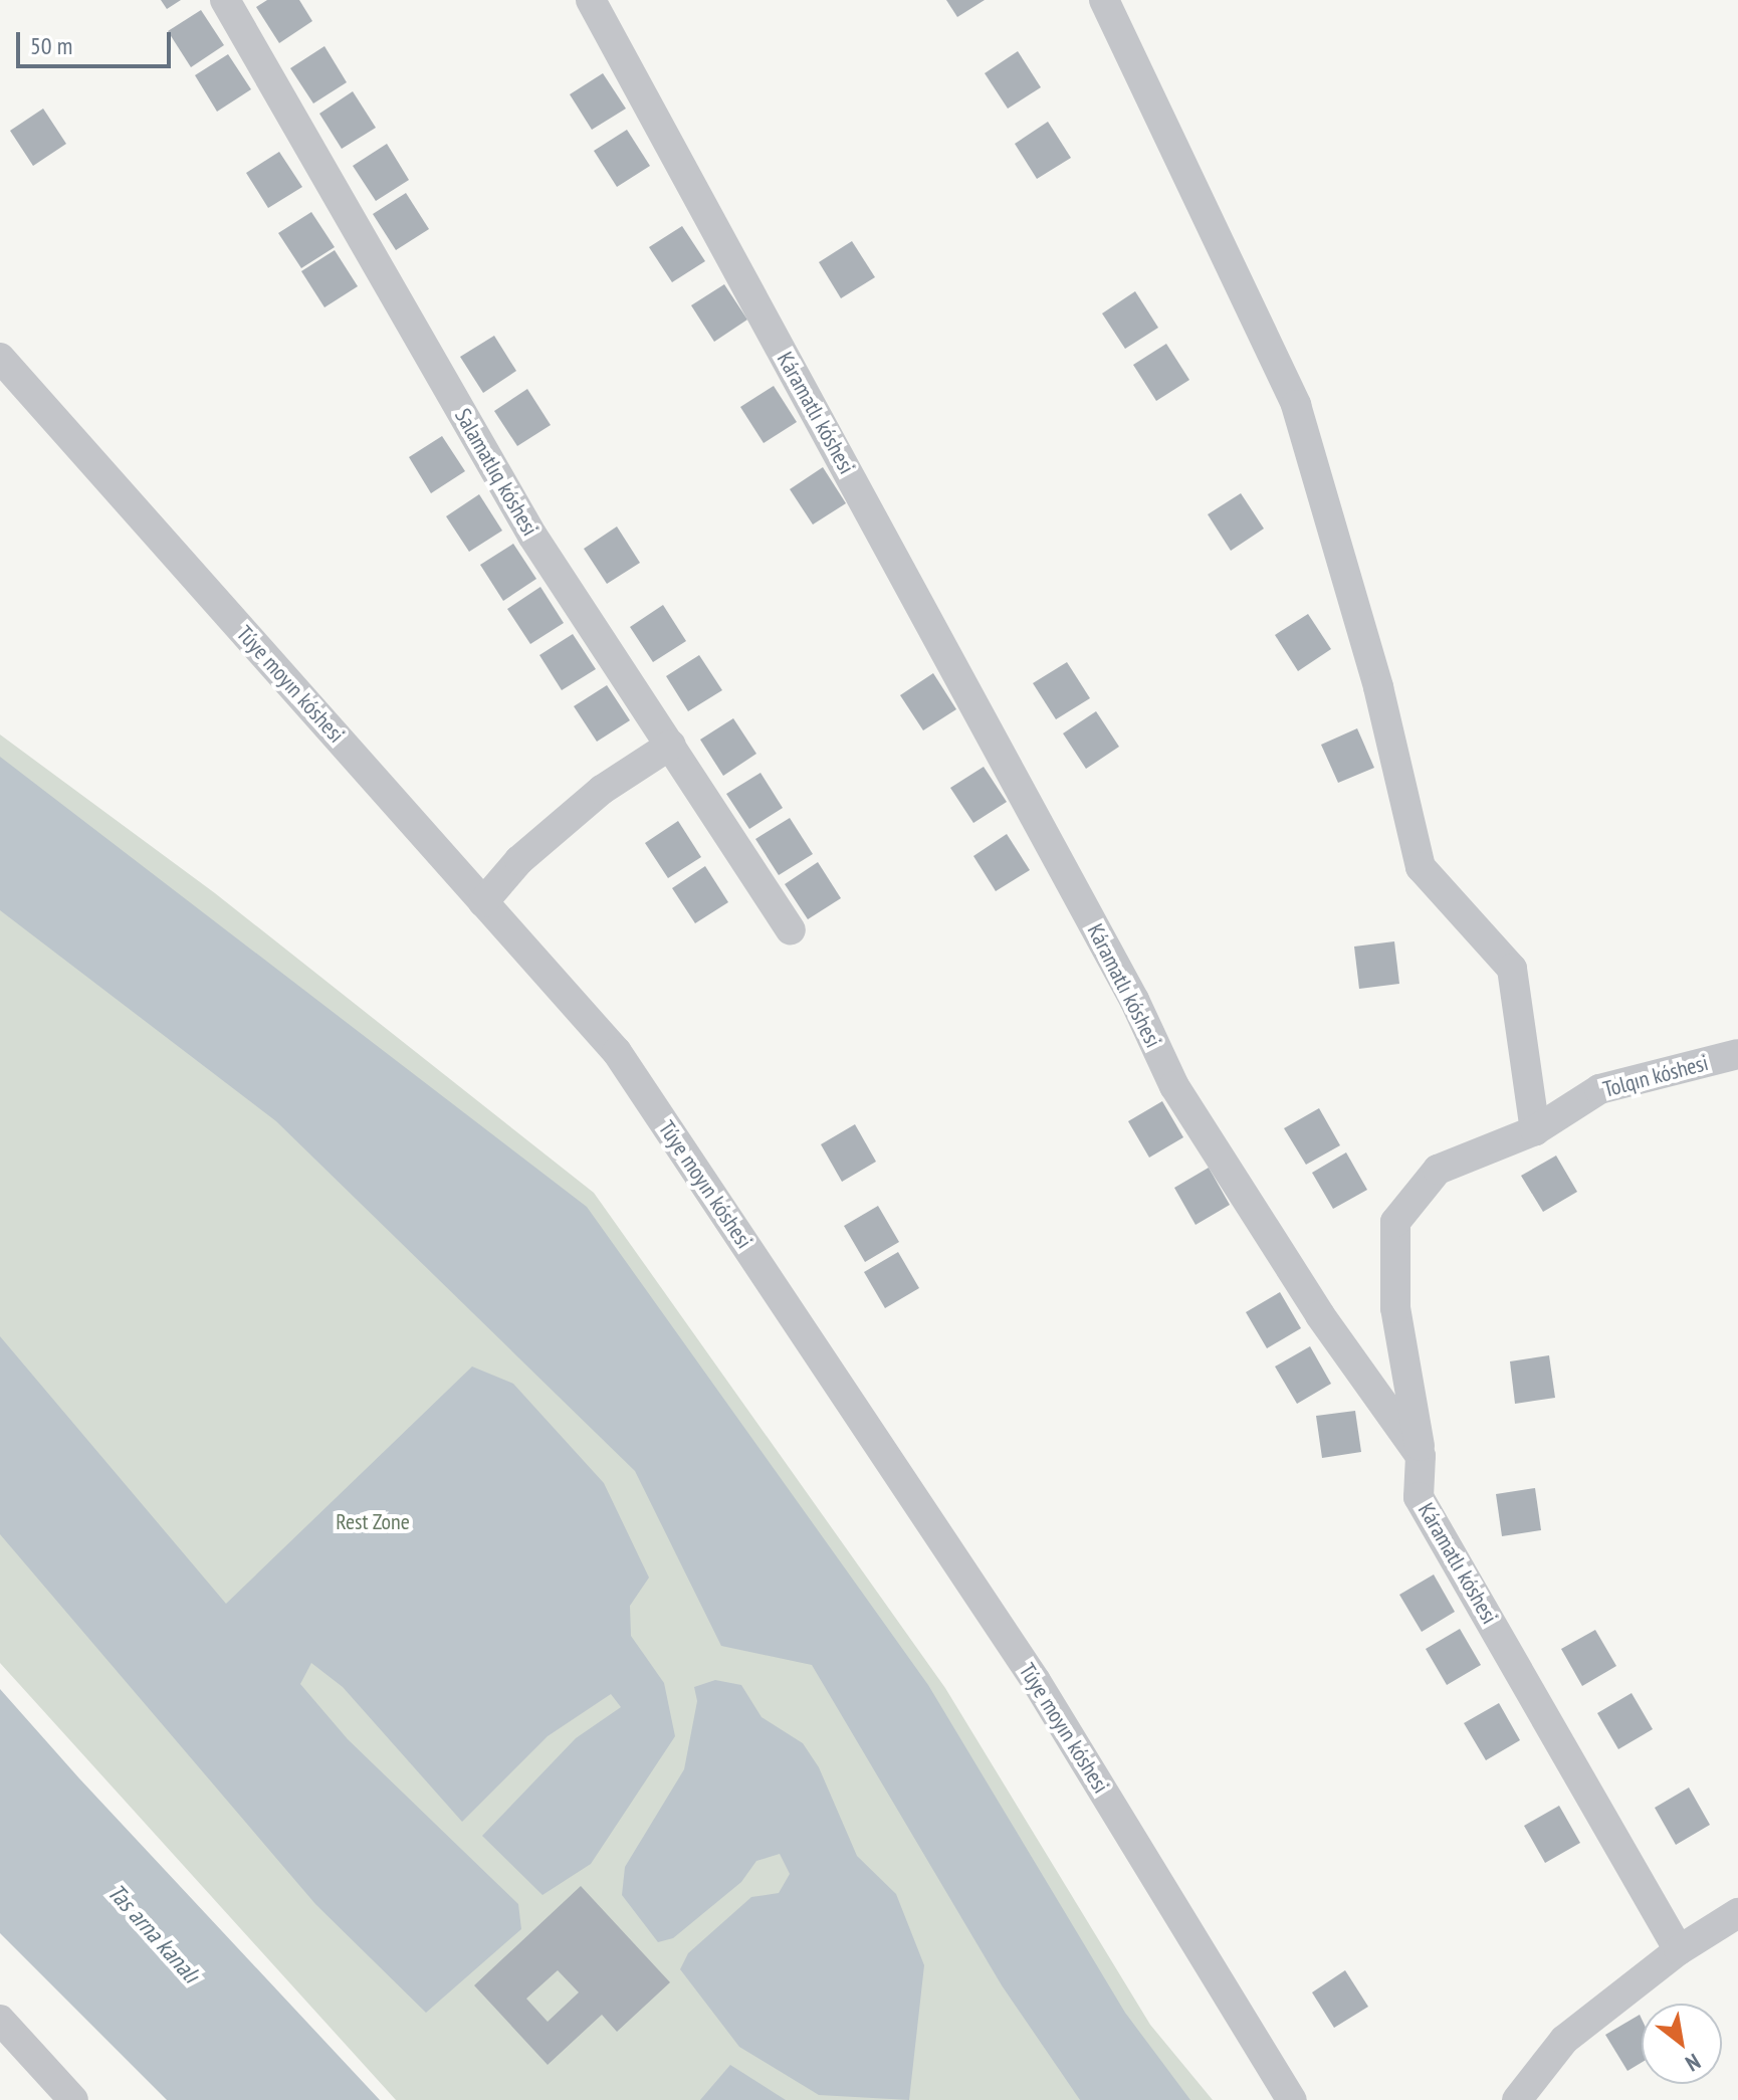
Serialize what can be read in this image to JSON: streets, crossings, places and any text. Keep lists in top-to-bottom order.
{
  "streets": {
    "street": [
      "Káramatlı kóshesi",
      "Salamatlıq kóshesi",
      "Túye moyın kóshesi",
      "Tolqın kóshesi"
    ]
  },
  "crossings": [
    ["Káramatlı kóshesi", "Tolqın kóshesi"]
  ],
  "water": ["Tas arna kanalı"],
  "parks": ["Rest Zone"],
  "scale_bar": "50 m",
  "north": "bottom right"
}
